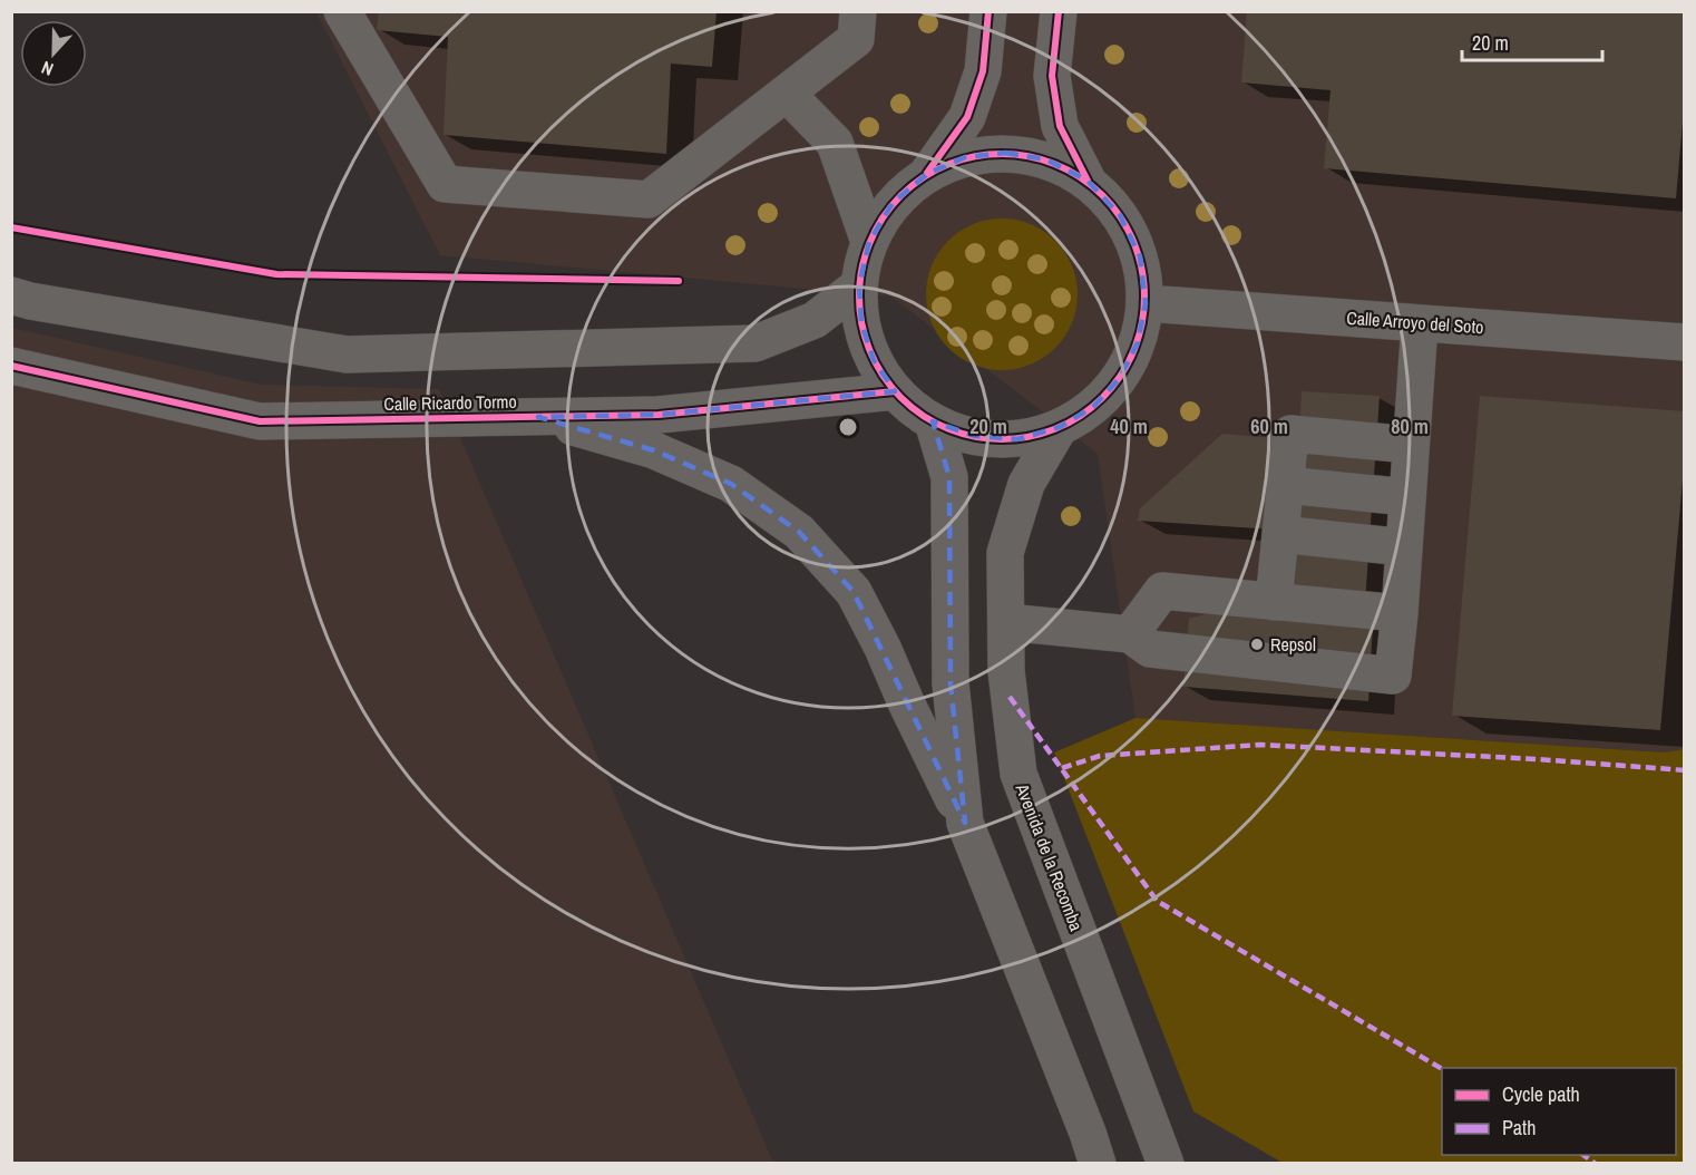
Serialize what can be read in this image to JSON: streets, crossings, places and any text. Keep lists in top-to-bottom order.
{
  "streets": {
    "street": ["Calle Arroyo del Soto", "Calle Ricardo Tormo", "Avenida de la Recomba"]
  },
  "places": ["Repsol"],
  "legend": ["Cycle path", "Path"],
  "scale_bar": "20 m",
  "north": "bottom",
  "rings": [
    "20 m",
    "40 m",
    "60 m",
    "80 m"
  ]
}
